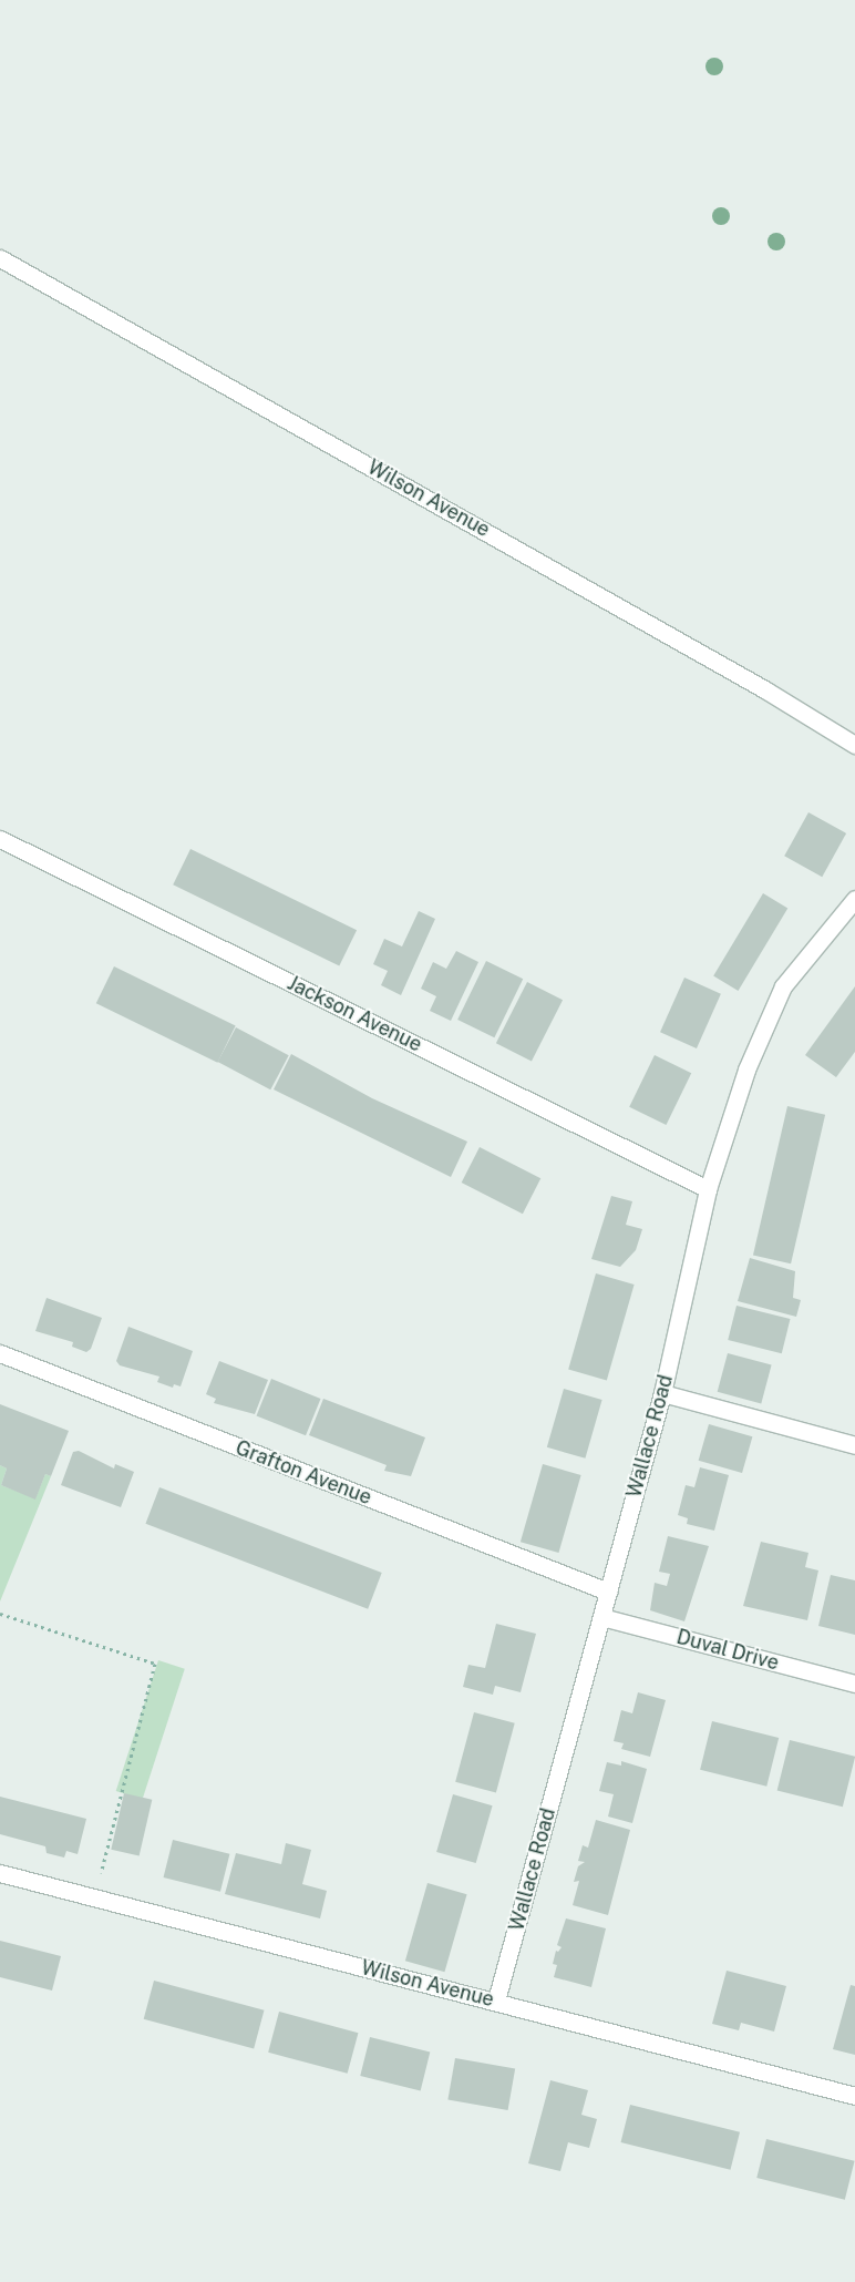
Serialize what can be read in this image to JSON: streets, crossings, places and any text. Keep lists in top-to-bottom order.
{
  "streets": {
    "street": [
      "Wilson Avenue",
      "Jackson Avenue",
      "Wallace Road",
      "Grafton Avenue",
      "Duval Drive"
    ]
  },
  "crossings": [
    ["Wilson Avenue", "Wallace Road"],
    ["Jackson Avenue", "Wallace Road"],
    ["Wallace Road", "Grafton Avenue"],
    ["Wallace Road", "Duval Drive"]
  ]
}
